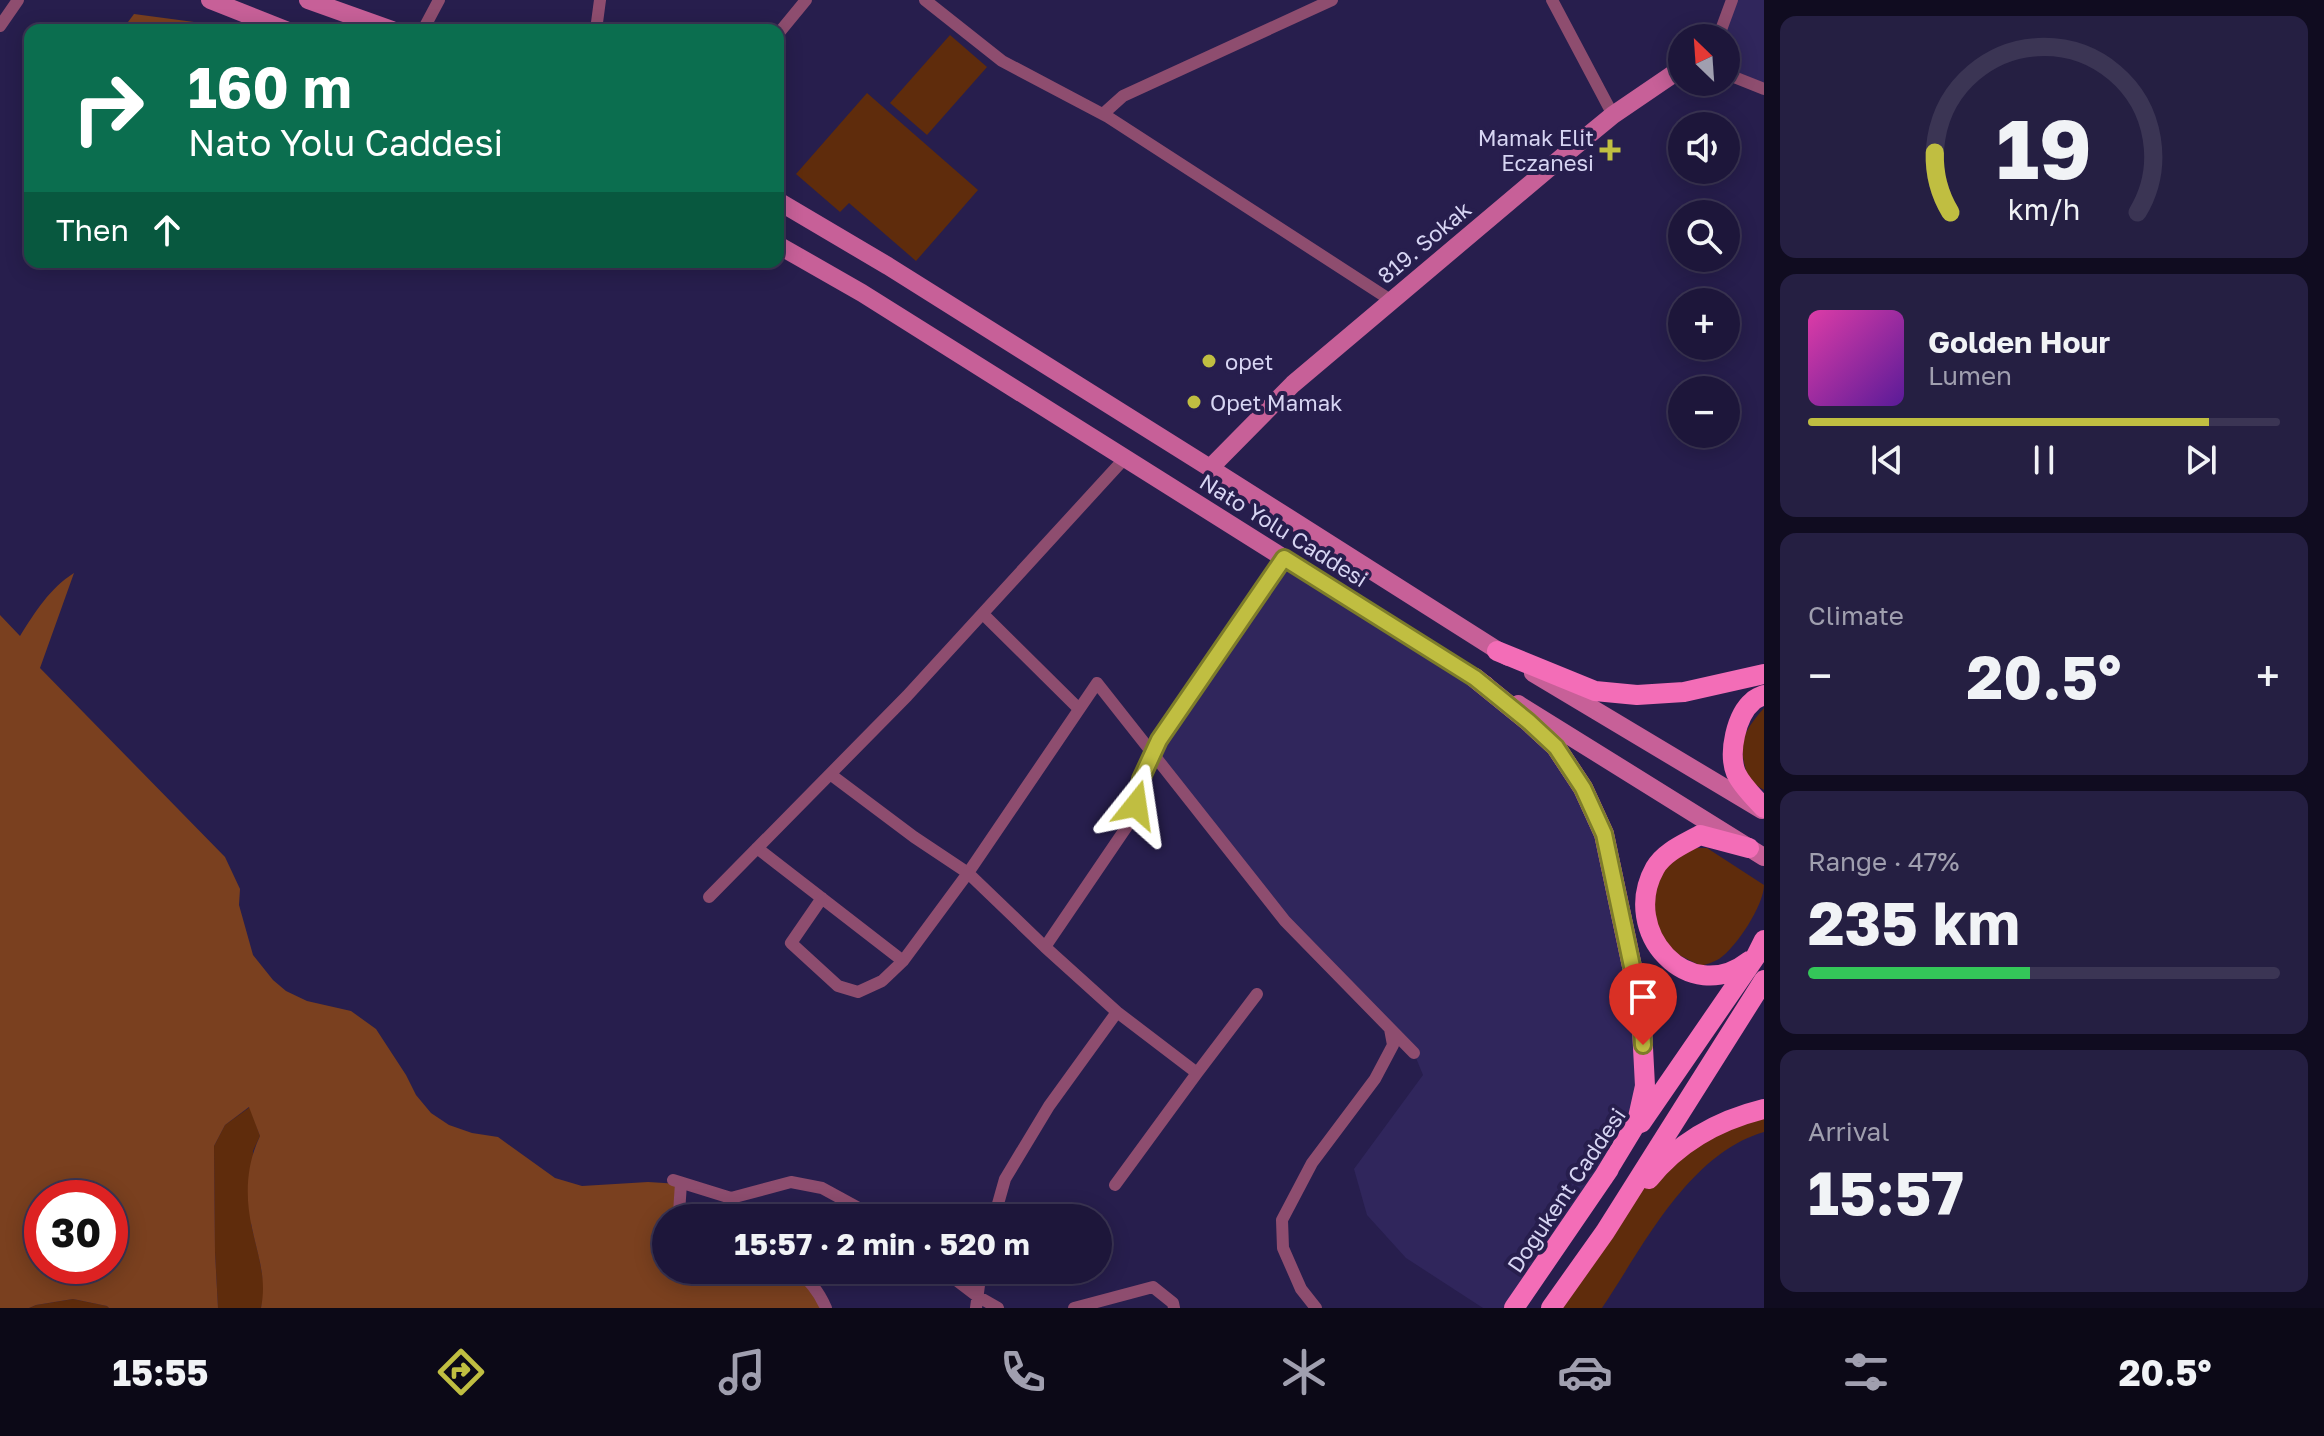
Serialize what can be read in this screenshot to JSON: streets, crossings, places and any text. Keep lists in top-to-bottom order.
{
  "streets": {
    "main road": ["819. Sokak", "Nato Yolu Caddesi", "Doğukent Caddesi"]
  },
  "crossings": [
    ["819. Sokak", "Nato Yolu Caddesi"]
  ],
  "places": {
    "health": ["Mamak Elit Eczanesi"],
    "other": ["opet", "Opet Mamak"]
  },
  "north": "top left",
  "page": {
    "map_buttons": ["+", "−"],
    "turn": ["160 m", "Nato Yolu Caddesi"],
    "then": "Then",
    "song": ["Golden Hour", "Lumen"],
    "tile": [
      "Climate",
      ["Range · 47%", "235 km"],
      ["Arrival", "15:57"]
    ],
    "heat": ["−", "20.5°", "+"],
    "limit": "30",
    "trip": "15:57 · 2 min · 520 m",
    "tabs": ["15:55", "20.5°"],
    "gauge": ["19", "km/h"]
  }
}
